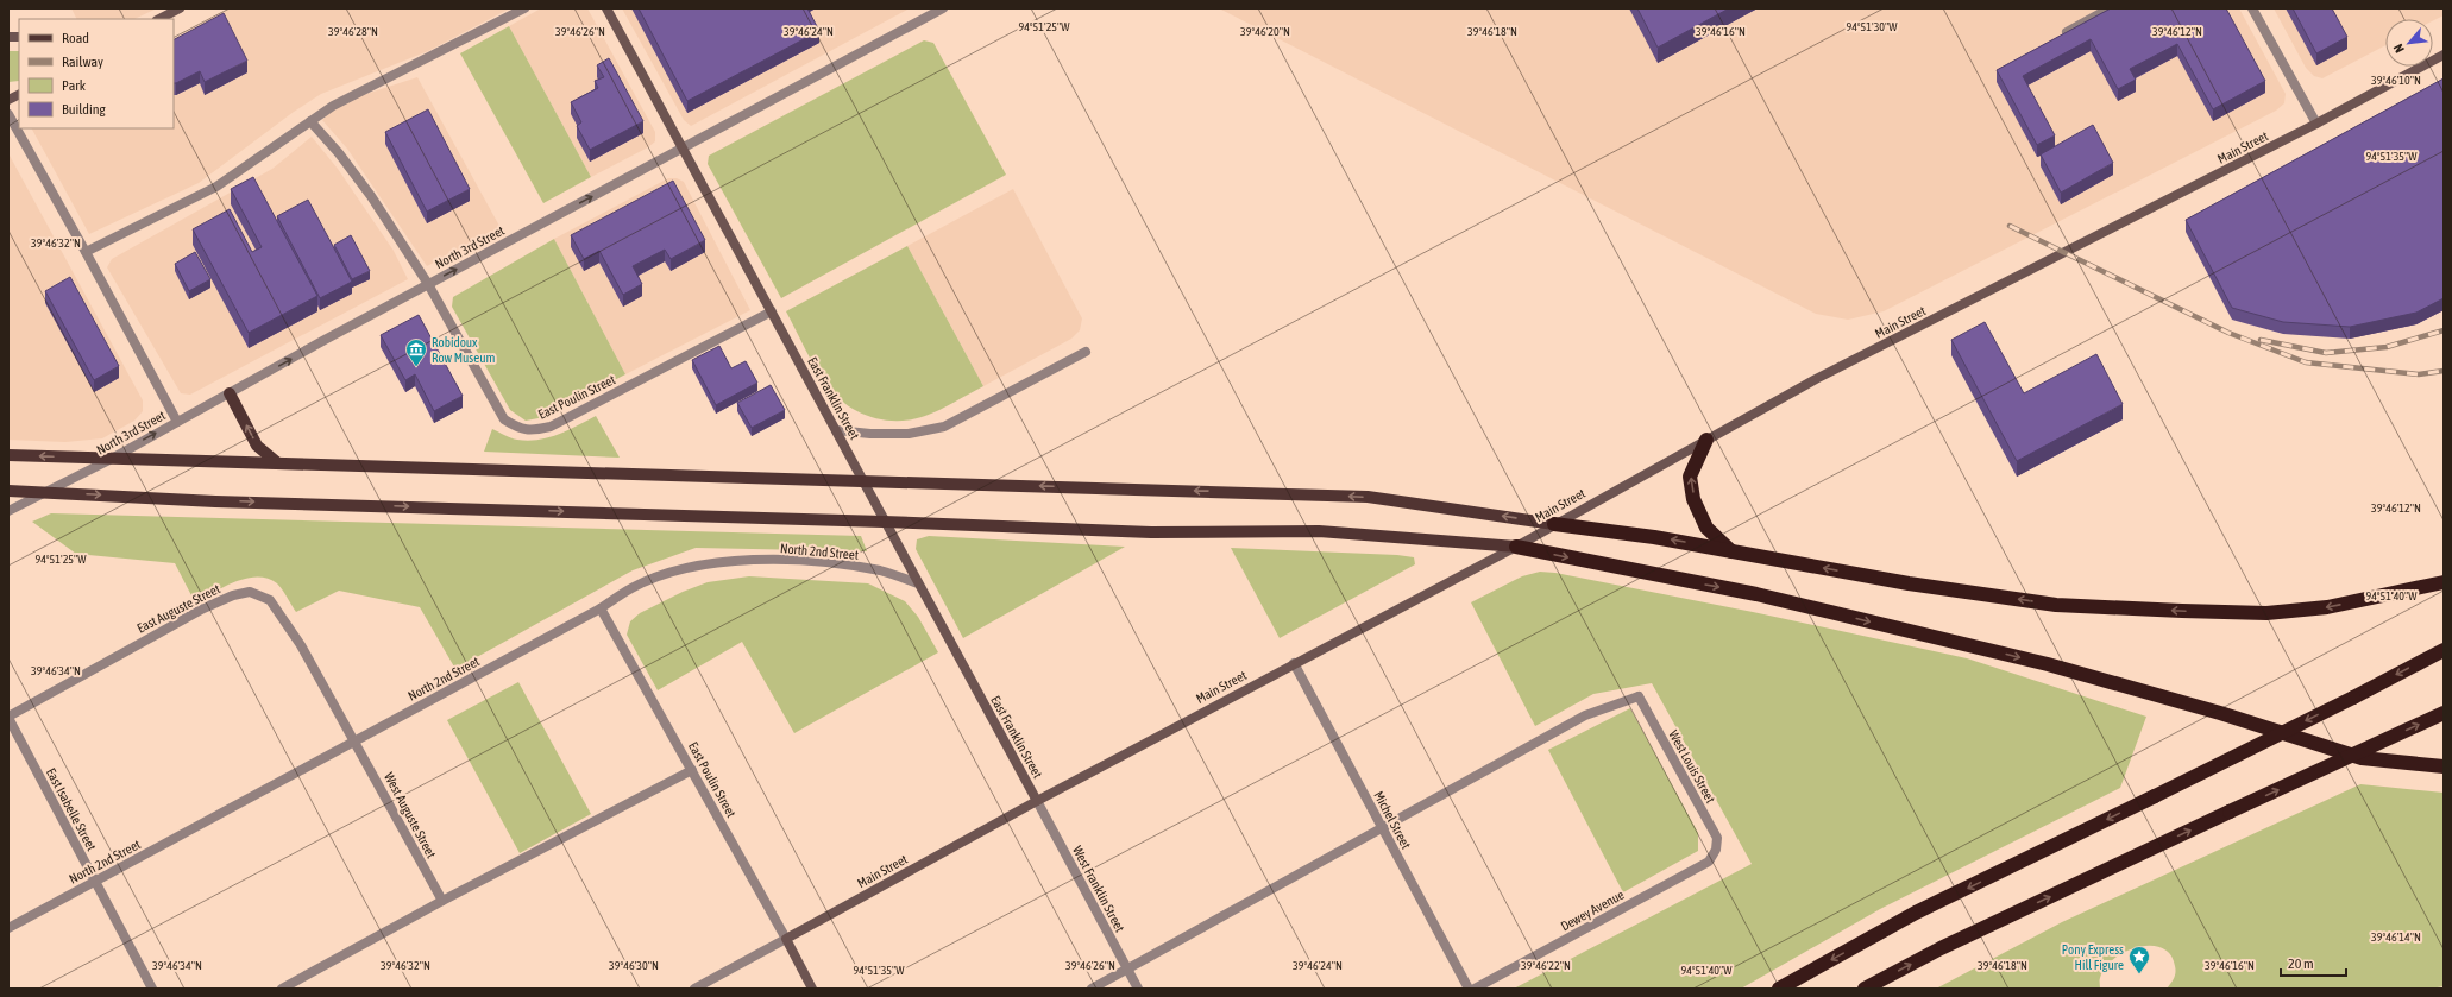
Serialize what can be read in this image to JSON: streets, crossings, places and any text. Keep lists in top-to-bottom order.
{
  "streets": {
    "street": [
      "Main Street",
      "North 3rd Street",
      "East Poulin Street",
      "East Franklin Street",
      "North 2nd Street",
      "East Auguste Street",
      "West Louis Street",
      "East Isabelle Street",
      "West Auguste Street",
      "Michel Street",
      "West Franklin Street",
      "Dewey Avenue"
    ]
  },
  "crossings": [
    ["Main Street", "East Poulin Street"],
    ["Main Street", "East Franklin Street"],
    ["Main Street", "Michel Street"],
    ["Main Street", "West Franklin Street"],
    ["North 3rd Street", "East Poulin Street"],
    ["North 3rd Street", "East Franklin Street"],
    ["East Poulin Street", "East Franklin Street"],
    ["East Poulin Street", "North 2nd Street"],
    ["East Franklin Street", "North 2nd Street"],
    ["East Franklin Street", "West Franklin Street"],
    ["North 2nd Street", "East Auguste Street"],
    ["North 2nd Street", "East Isabelle Street"],
    ["North 2nd Street", "West Auguste Street"],
    ["East Auguste Street", "East Isabelle Street"],
    ["East Auguste Street", "West Auguste Street"],
    ["West Louis Street", "Michel Street"],
    ["West Louis Street", "Dewey Avenue"]
  ],
  "one_way": ["North 3rd Street"],
  "places": {
    "museum": ["Robidoux Row Museum"],
    "place": ["Pony Express Hill Figure"]
  },
  "legend": [
    "Road",
    "Railway",
    "Park",
    "Building"
  ],
  "scale_bar": "20 m",
  "north": "bottom left",
  "coordinates": [
    "94°51'30\"W",
    "94°51'25\"W",
    "39°46'28\"N",
    "39°46'26\"N",
    "39°46'24\"N",
    "39°46'20\"N",
    "39°46'18\"N",
    "39°46'16\"N",
    "39°46'12\"N",
    "39°46'10\"N",
    "94°51'35\"W",
    "39°46'32\"N",
    "94°51'40\"W",
    "39°46'34\"N",
    "39°46'14\"N",
    "39°46'30\"N",
    "39°46'22\"N"
  ]
}
